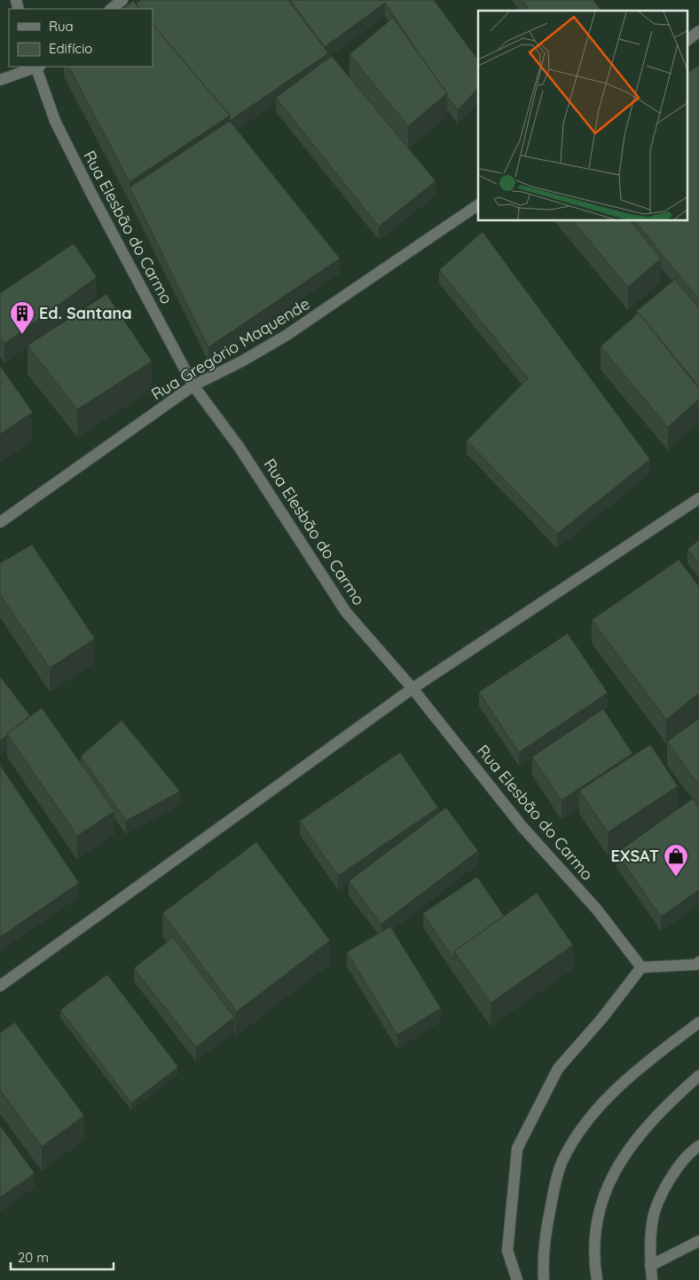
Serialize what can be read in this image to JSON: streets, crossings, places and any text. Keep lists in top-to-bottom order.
{
  "streets": {
    "street": ["Rua Elesbão do Carmo", "Rua Gregório Maquende"]
  },
  "crossings": [
    ["Rua Elesbão do Carmo", "Rua Gregório Maquende"]
  ],
  "places": {
    "building": ["Ed. Santana"],
    "shop": ["EXSAT"]
  },
  "legend": ["Rua", "Edifício"],
  "scale_bar": "20 m"
}
